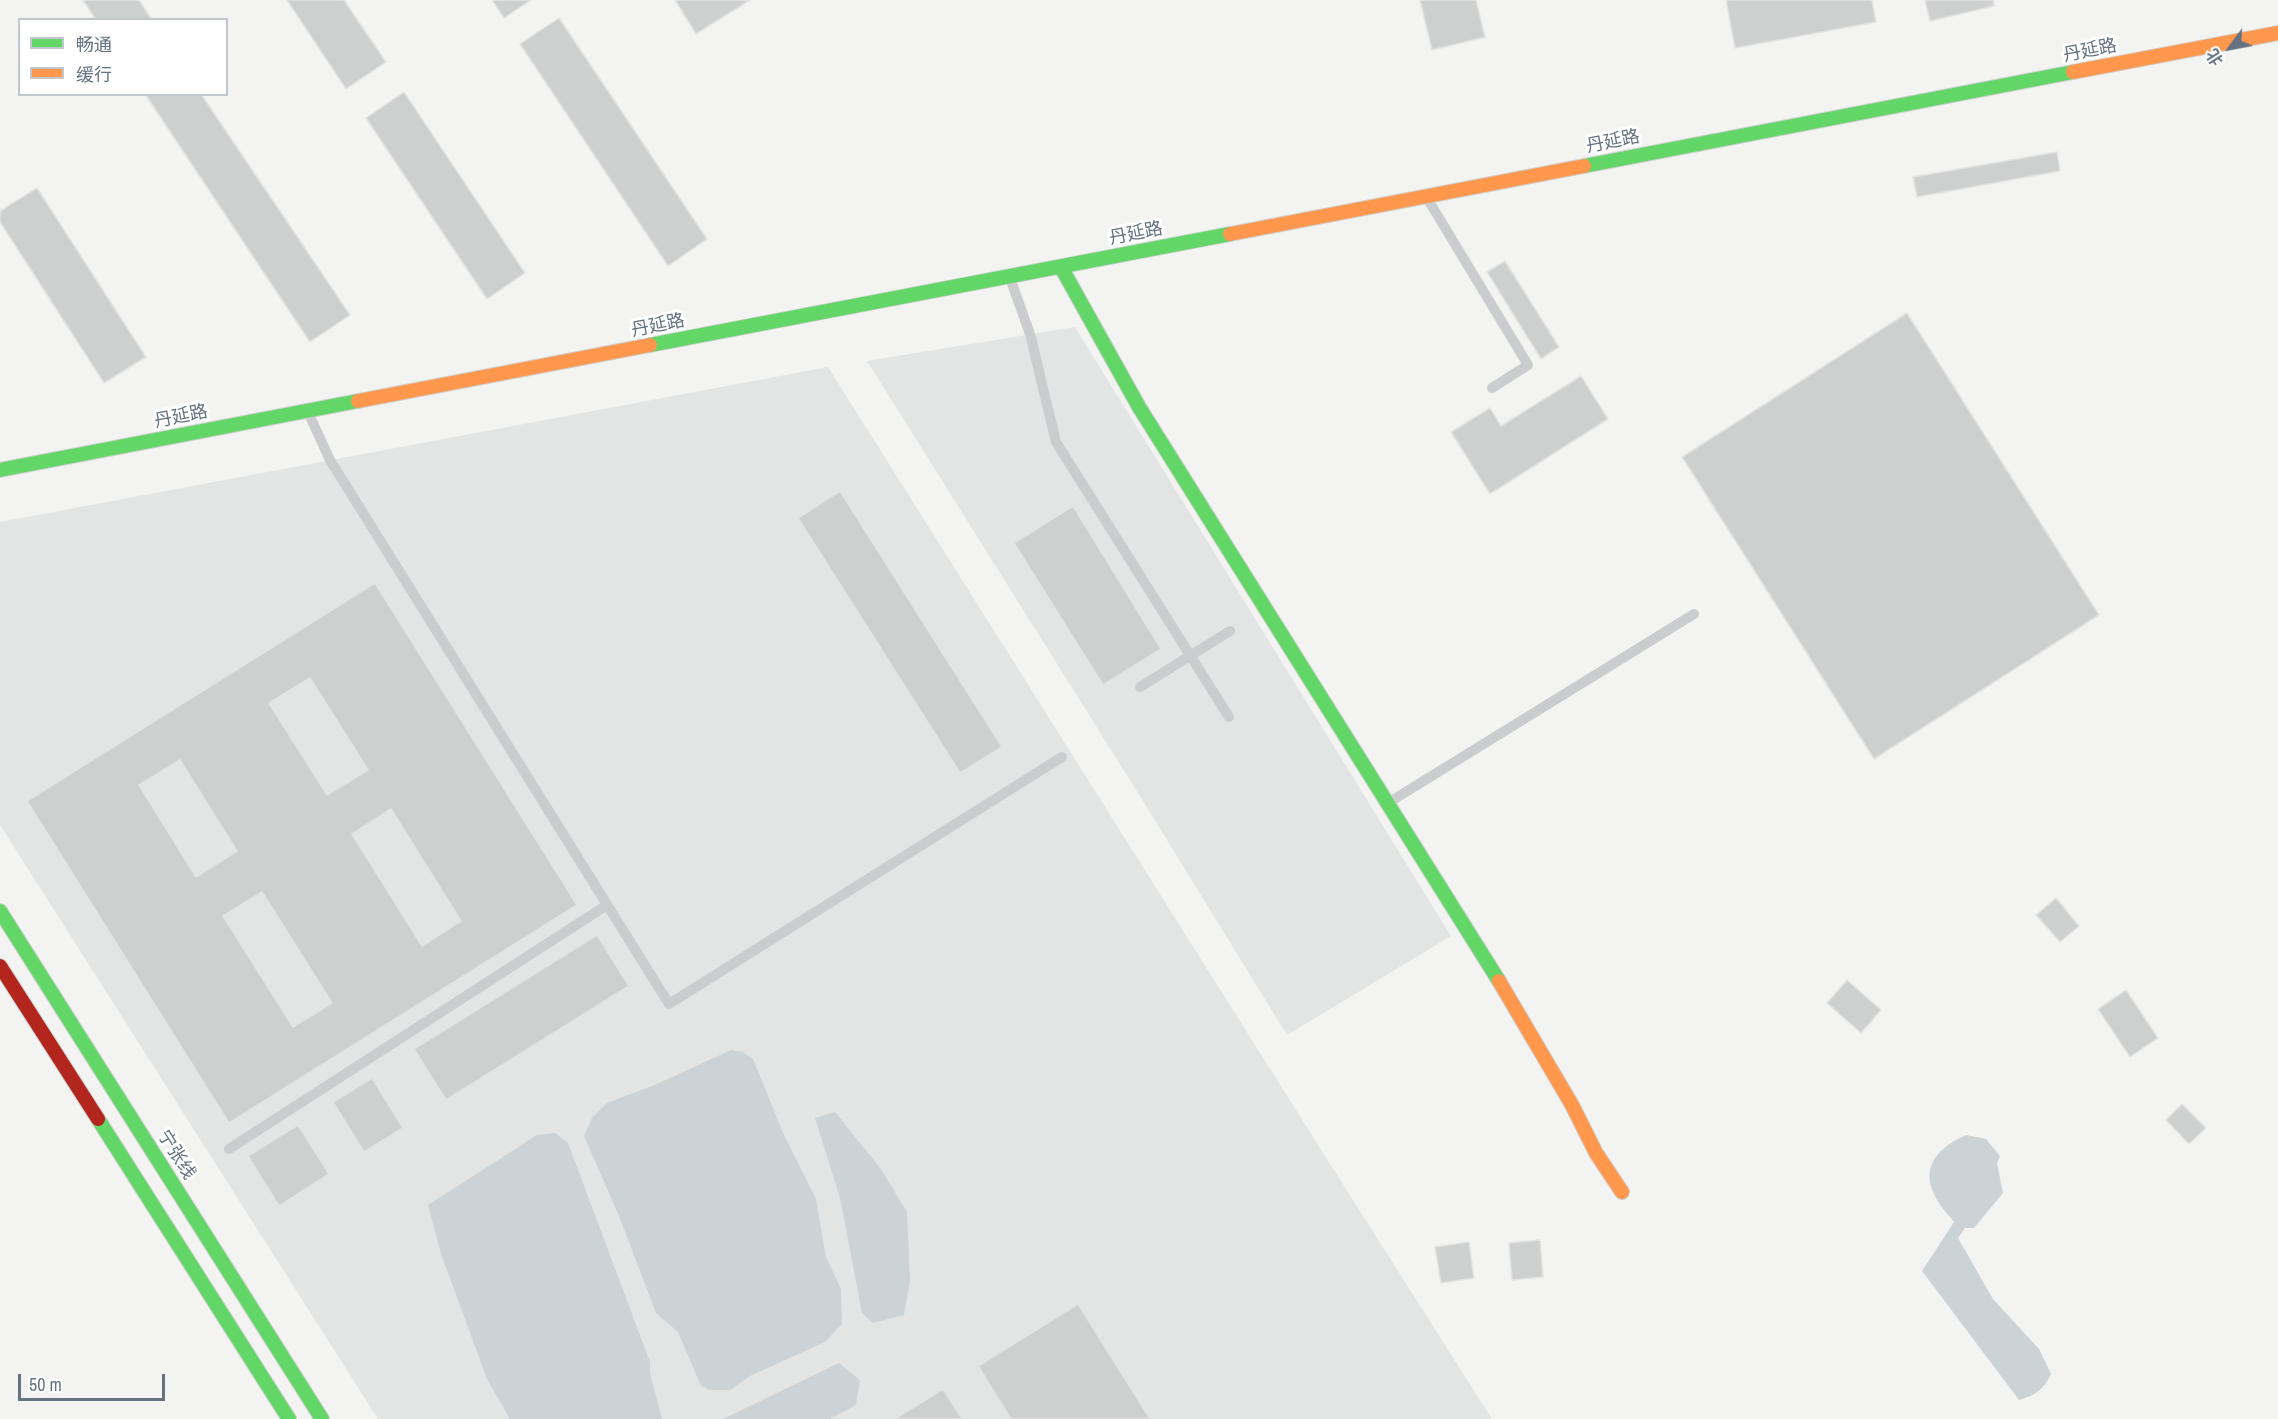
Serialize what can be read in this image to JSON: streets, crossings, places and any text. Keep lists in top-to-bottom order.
{
  "streets": {
    "main road": ["丹延路", "宁张线"]
  },
  "legend": ["畅通", "缓行"],
  "scale_bar": "50 m",
  "north": "bottom left"
}
